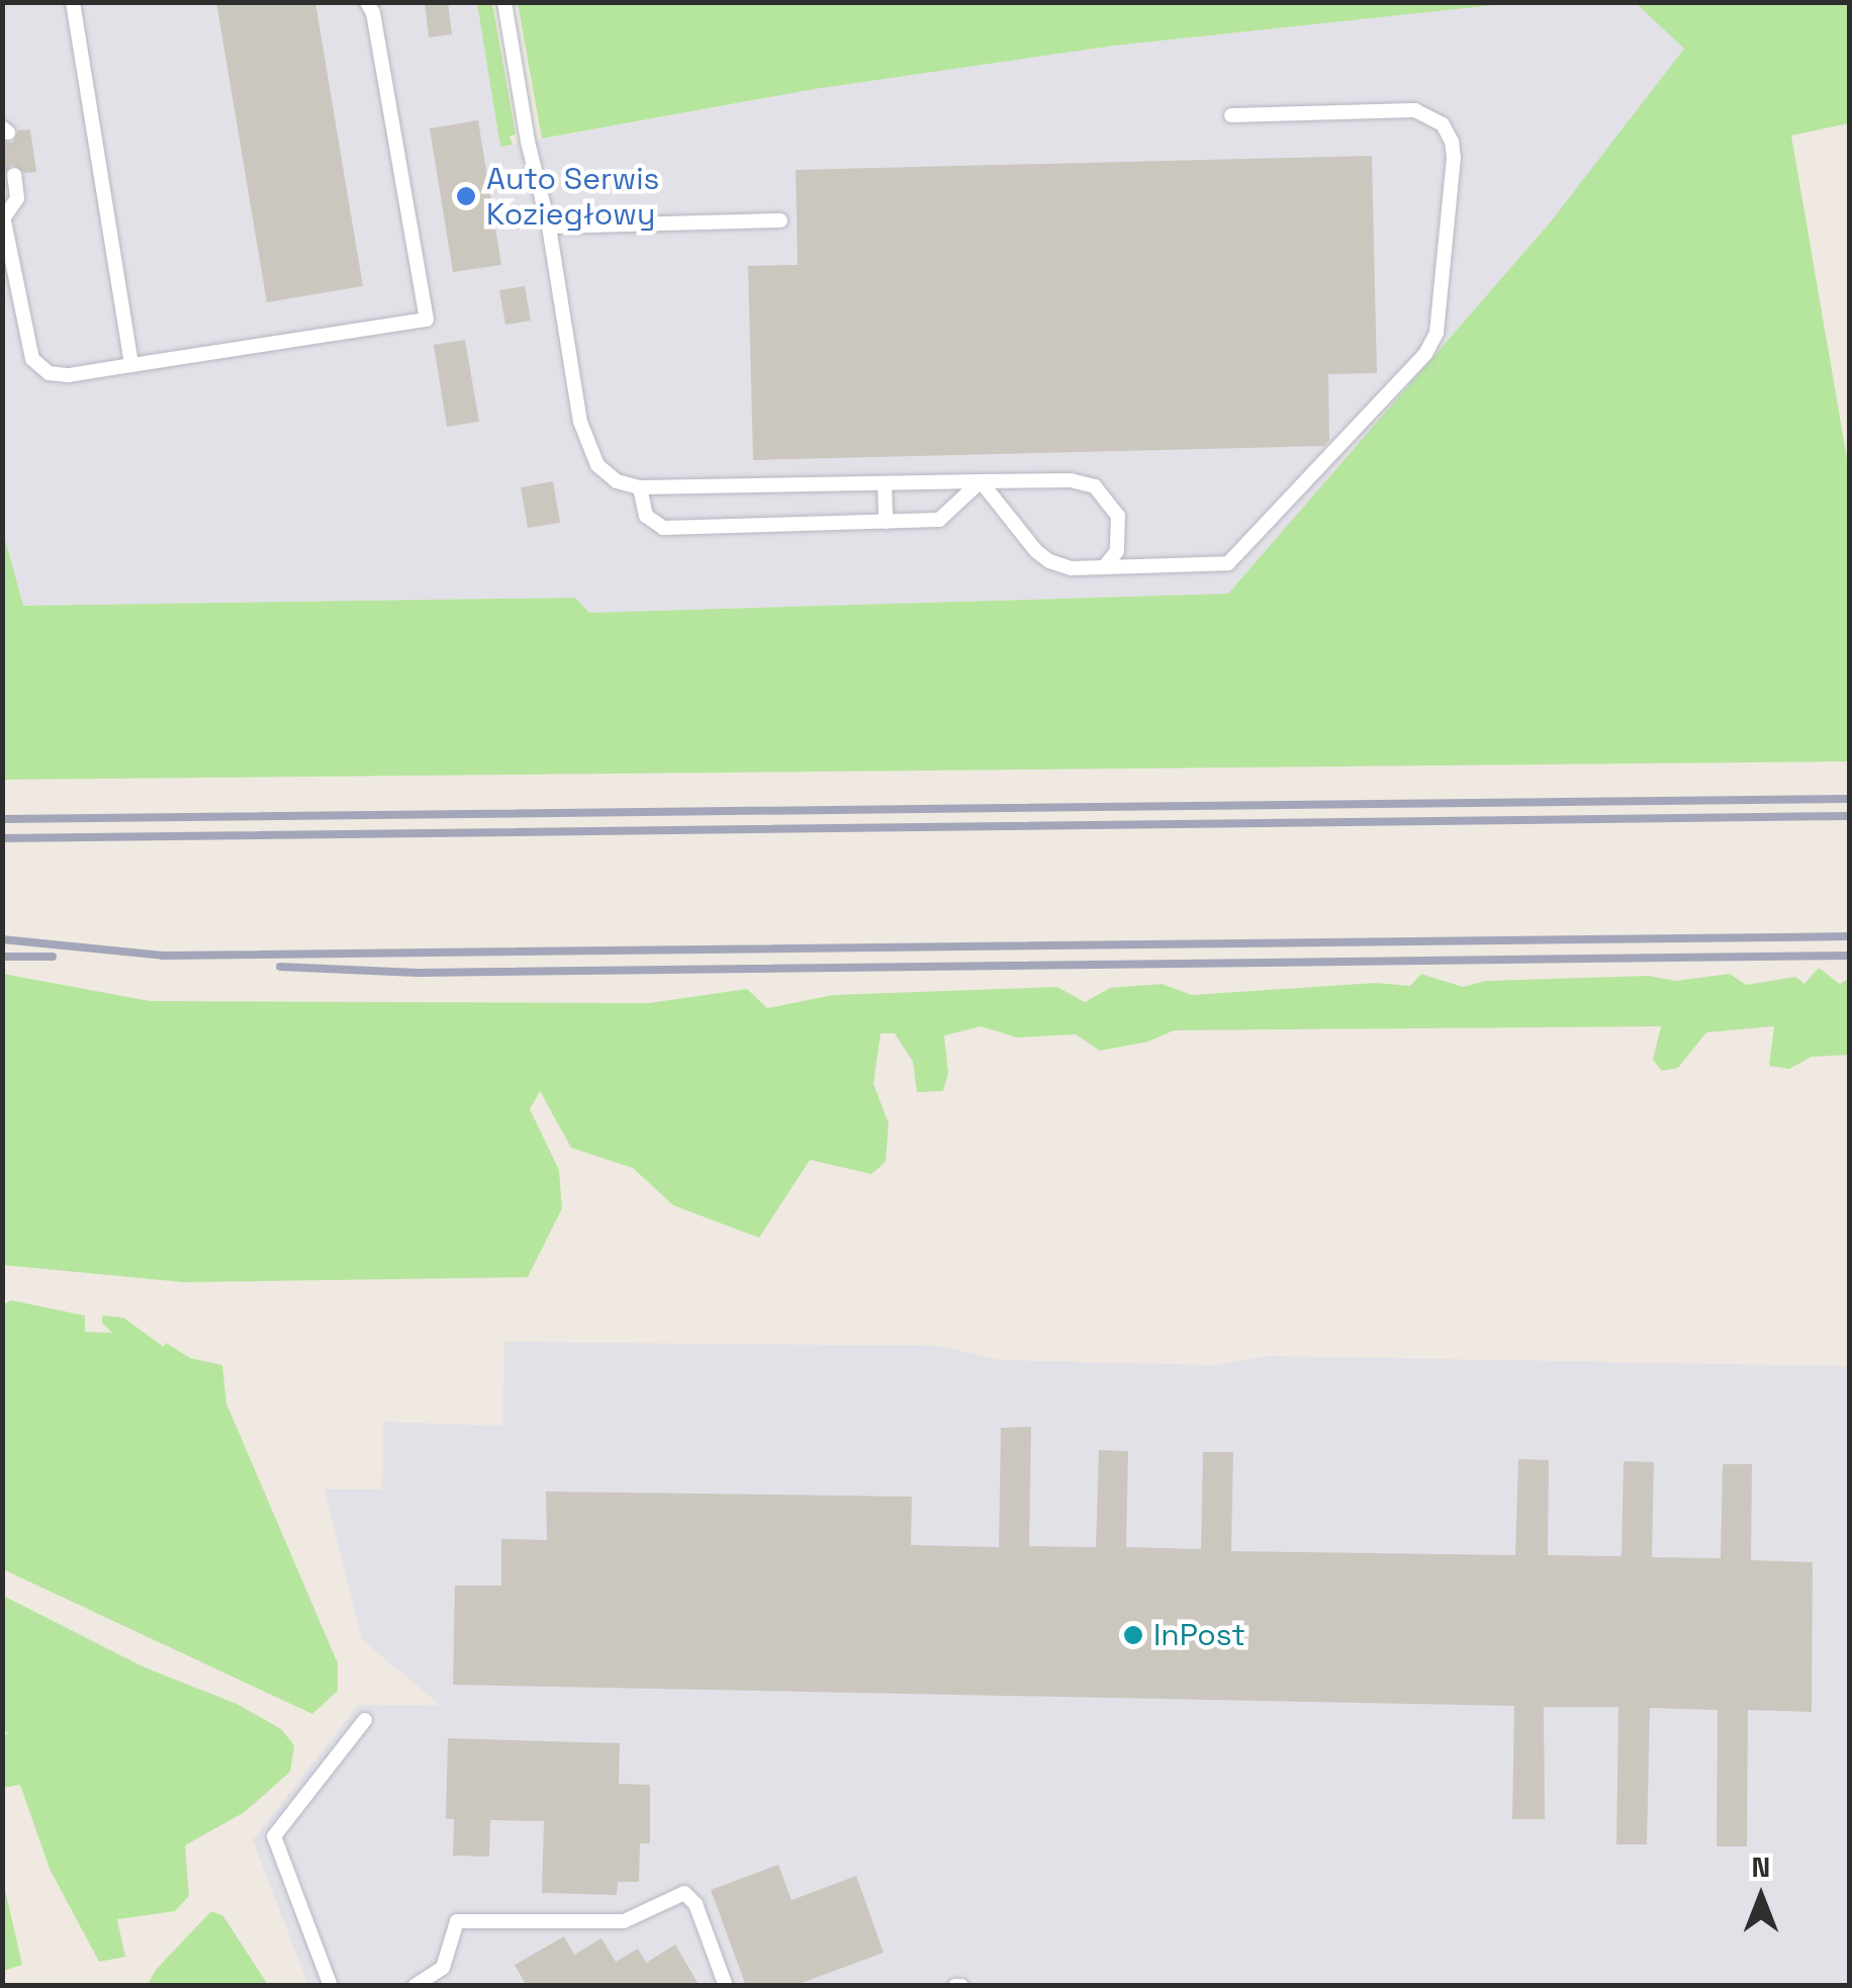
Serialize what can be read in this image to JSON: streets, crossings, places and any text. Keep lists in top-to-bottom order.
{
  "places": ["Auto Serwis Koziegłowy", "InPost"],
  "north": "top"
}
